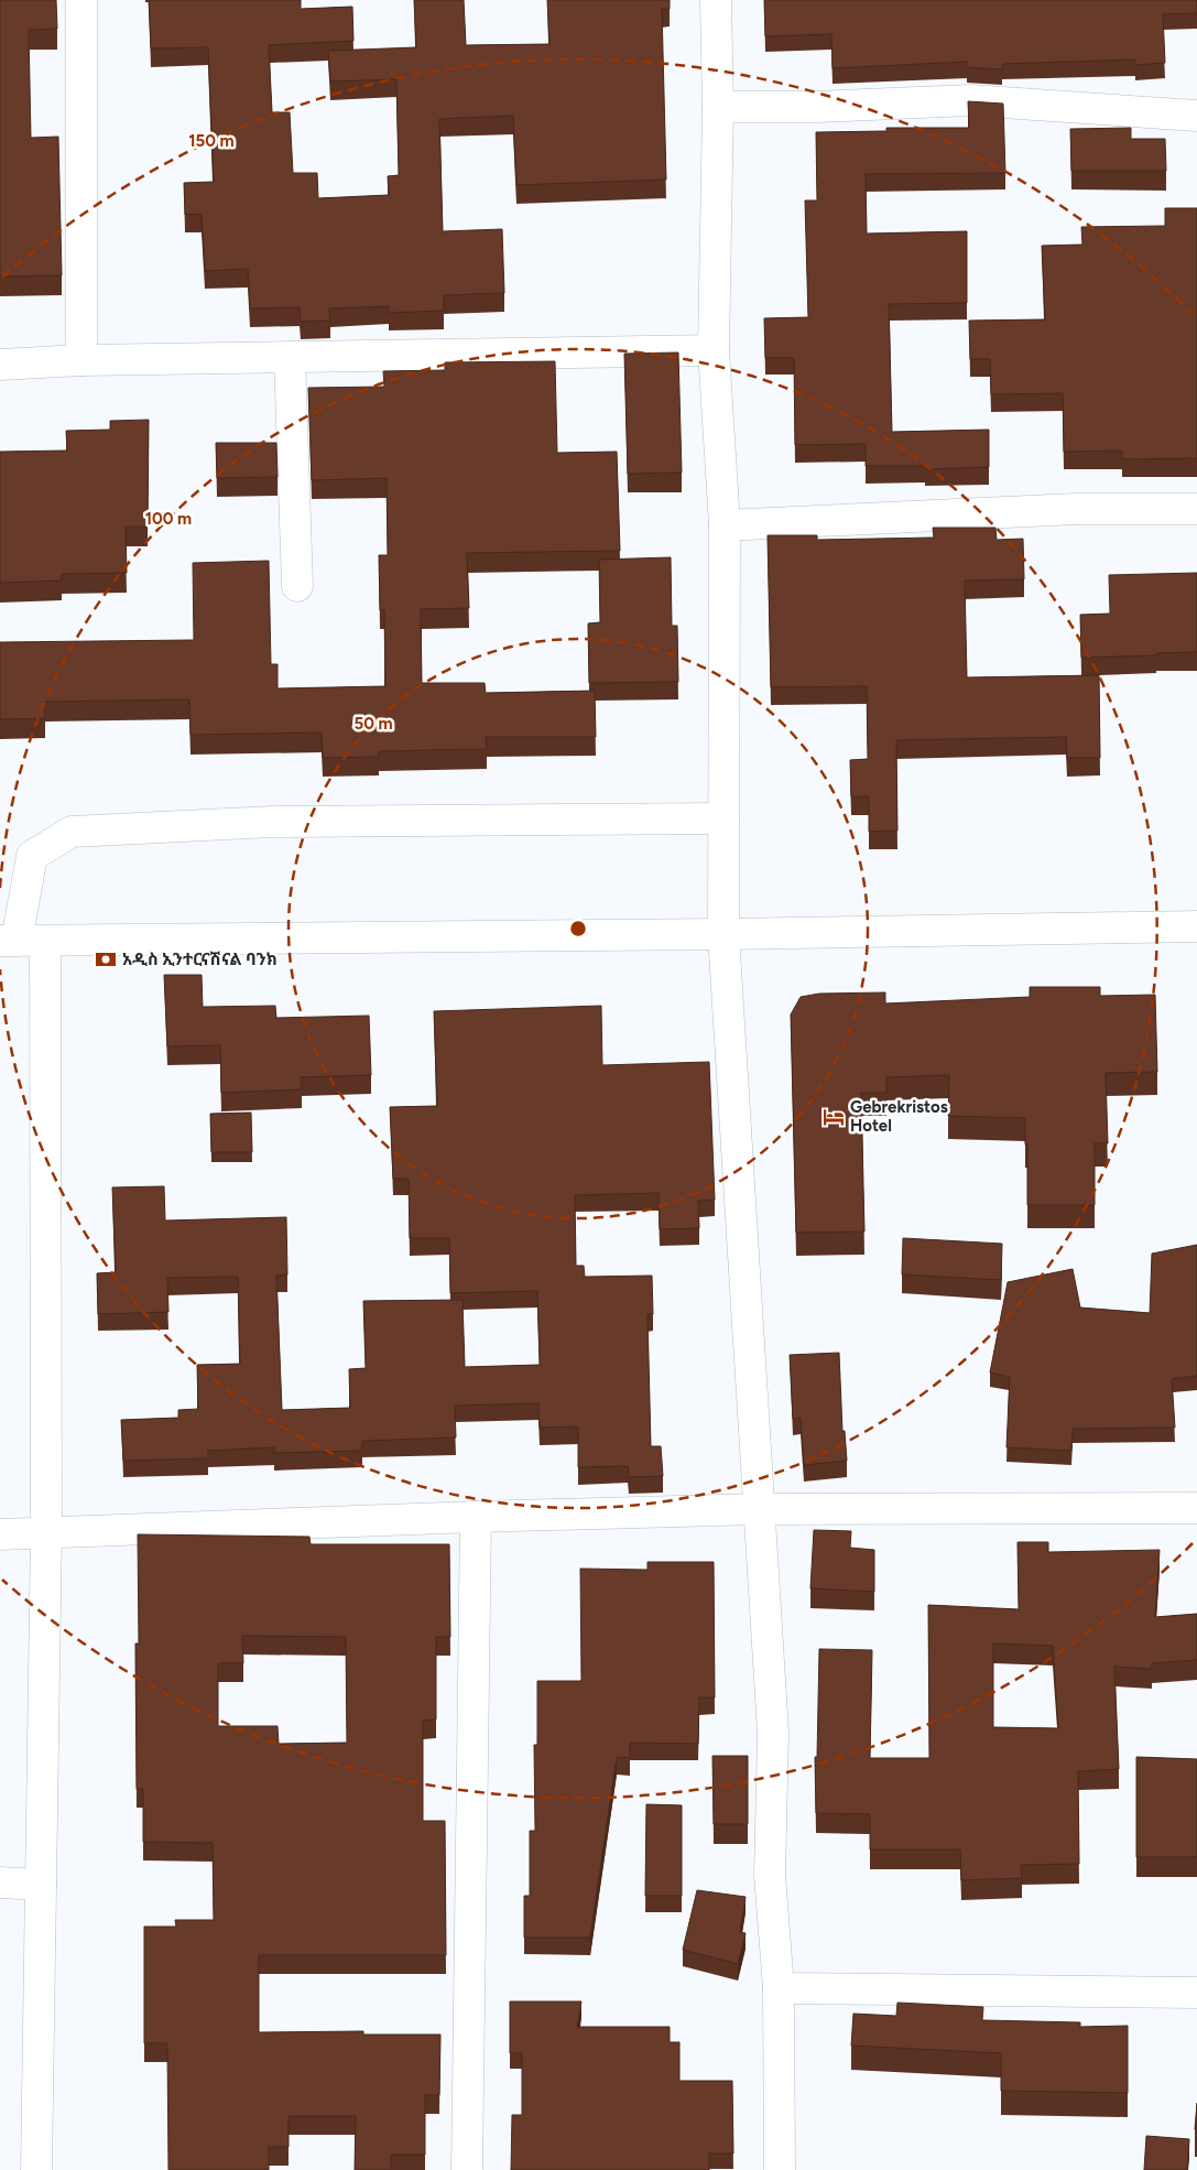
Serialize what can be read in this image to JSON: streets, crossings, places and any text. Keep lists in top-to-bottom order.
{
  "places": {
    "bank": ["አዲስ ኢንተርናሽናል ባንክ"],
    "hotel": ["Gebrekristos Hotel"]
  },
  "rings": ["150 m", "100 m", "50 m"]
}
